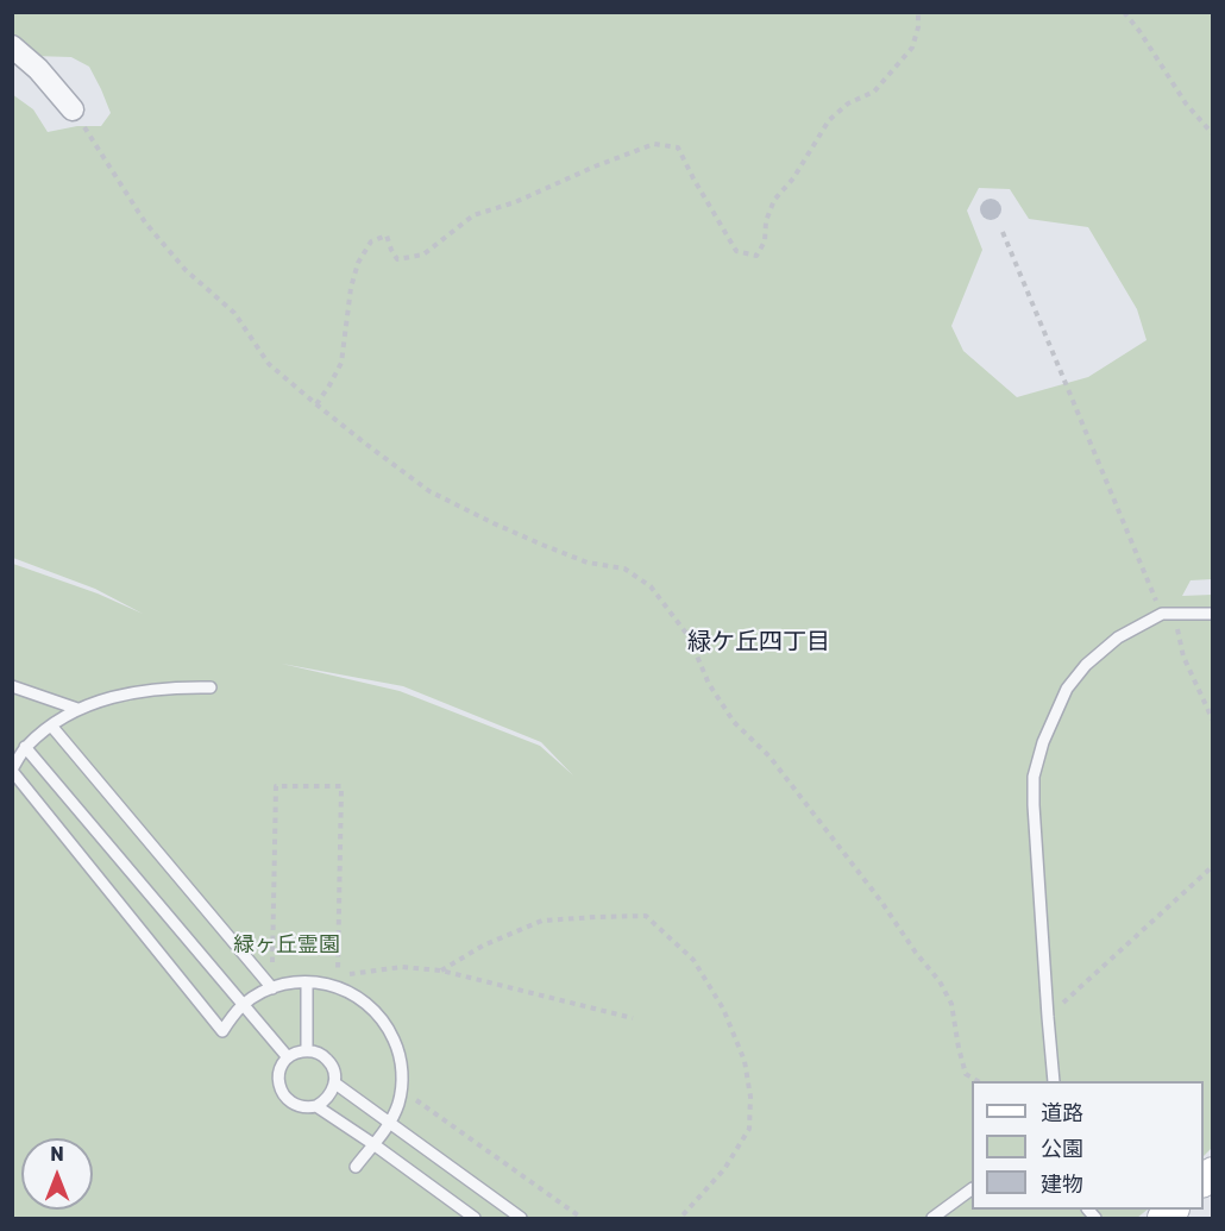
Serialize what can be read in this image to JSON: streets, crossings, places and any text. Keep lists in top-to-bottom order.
{
  "districts": ["緑ケ丘四丁目"],
  "parks": ["緑ヶ丘霊園"],
  "legend": ["道路", "公園", "建物"],
  "north": "top"
}
